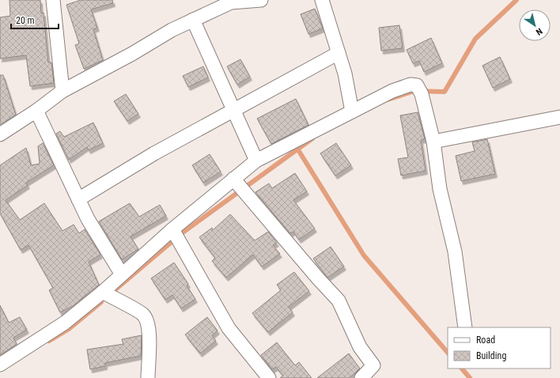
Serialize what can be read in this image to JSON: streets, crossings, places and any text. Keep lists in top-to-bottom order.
{
  "legend": ["Road", "Building"],
  "scale_bar": "20 m",
  "north": "bottom right"
}
